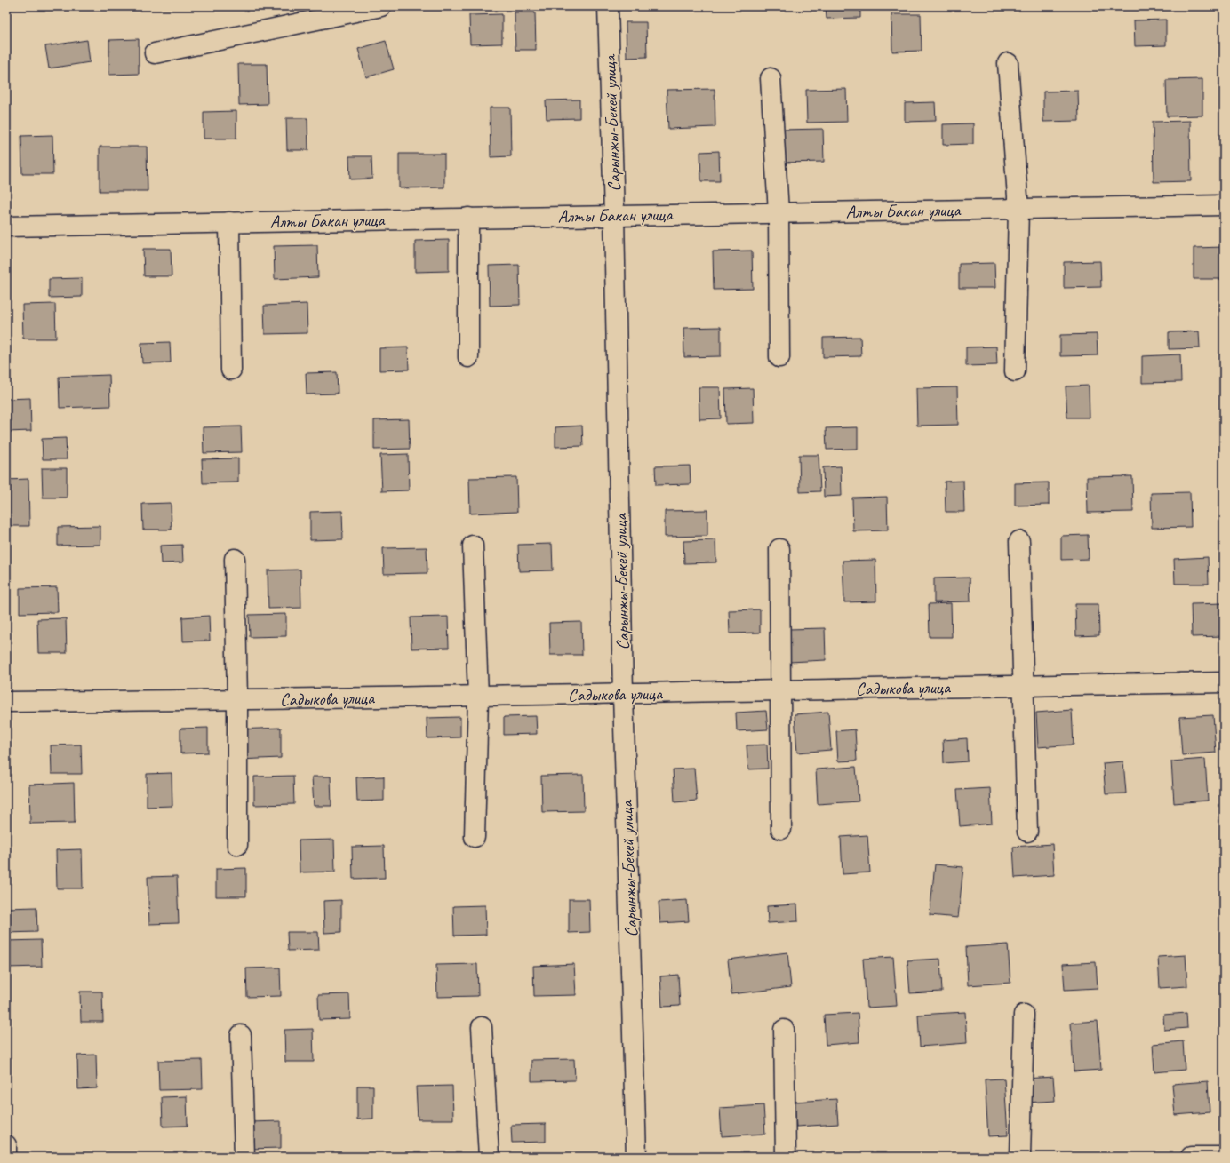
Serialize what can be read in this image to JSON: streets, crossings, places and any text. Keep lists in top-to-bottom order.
{
  "streets": {
    "street": ["Сарынжы-Бекей улица", "Алты Бакан улица", "Садыкова улица"]
  },
  "crossings": [
    ["Сарынжы-Бекей улица", "Алты Бакан улица"],
    ["Сарынжы-Бекей улица", "Садыкова улица"]
  ]
}
